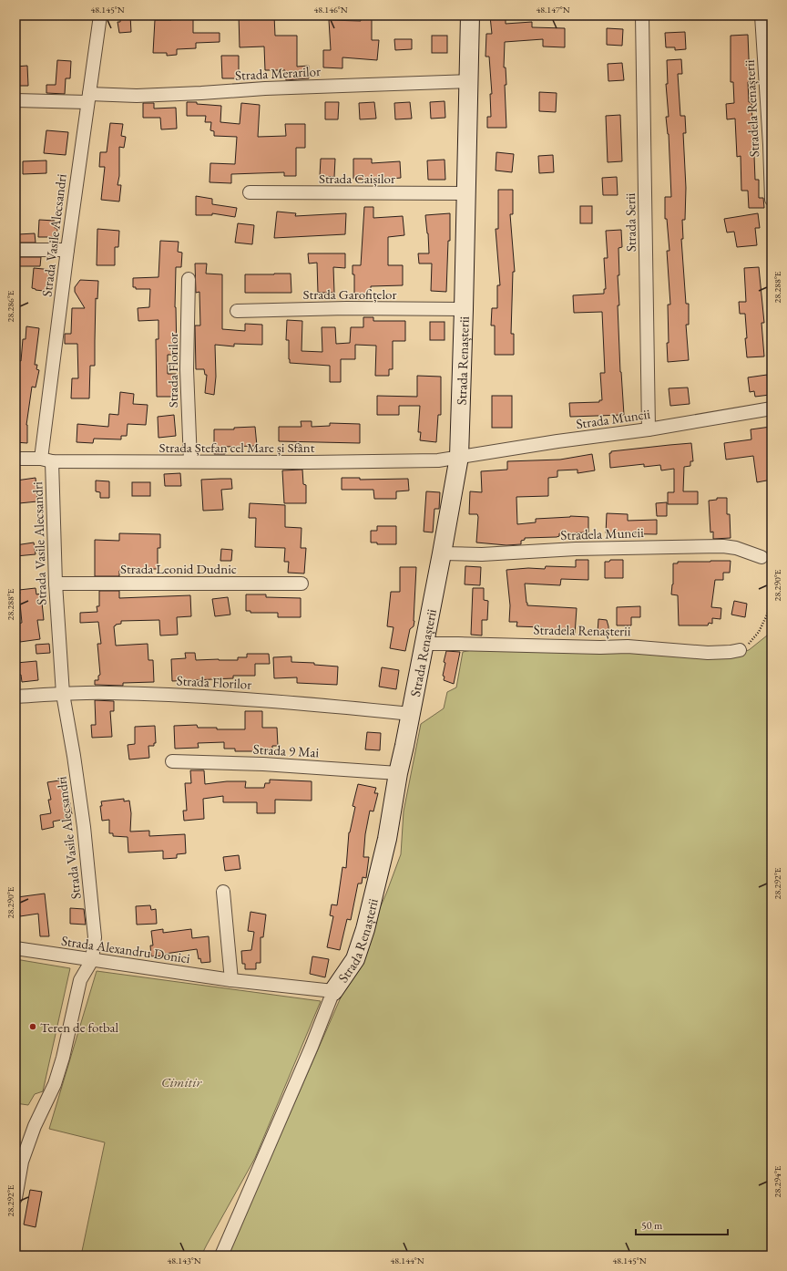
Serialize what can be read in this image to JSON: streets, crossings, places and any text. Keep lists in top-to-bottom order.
{
  "streets": {
    "street": [
      "Strada Merarilor",
      "Stradela Renașterii",
      "Strada Caișilor",
      "Strada Serii",
      "Strada Vasile Alecsandri",
      "Strada Garofițelor",
      "Strada Renașterii",
      "Strada Florilor",
      "Strada Muncii",
      "Strada Ștefan cel Mare și Sfânt",
      "Stradela Muncii",
      "Strada Leonid Dudnic",
      "Strada 9 Mai",
      "Strada Alexandru Donici"
    ]
  },
  "crossings": [
    ["Strada Merarilor", "Strada Vasile Alecsandri"],
    ["Strada Merarilor", "Strada Renașterii"],
    ["Stradela Renașterii", "Strada Renașterii"],
    ["Strada Caișilor", "Strada Renașterii"],
    ["Strada Serii", "Strada Muncii"],
    ["Strada Vasile Alecsandri", "Strada Florilor"],
    ["Strada Vasile Alecsandri", "Strada Ștefan cel Mare și Sfânt"],
    ["Strada Vasile Alecsandri", "Strada Leonid Dudnic"],
    ["Strada Vasile Alecsandri", "Strada Alexandru Donici"],
    ["Strada Garofițelor", "Strada Renașterii"],
    ["Strada Renașterii", "Strada Florilor"],
    ["Strada Renașterii", "Strada Muncii"],
    ["Strada Renașterii", "Strada Ștefan cel Mare și Sfânt"],
    ["Strada Renașterii", "Stradela Muncii"],
    ["Strada Renașterii", "Strada 9 Mai"],
    ["Strada Renașterii", "Strada Alexandru Donici"],
    ["Strada Florilor", "Strada Ștefan cel Mare și Sfânt"],
    ["Strada Muncii", "Strada Ștefan cel Mare și Sfânt"]
  ],
  "parks": ["Cimitir"],
  "places": ["Teren de fotbal"],
  "scale_bar": "50 m",
  "coordinates": [
    "48.145°N",
    "48.146°N",
    "48.147°N",
    "28.288°E",
    "28.286°E",
    "28.290°E",
    "28.292°E",
    "28.294°E",
    "48.143°N",
    "48.144°N"
  ]
}
